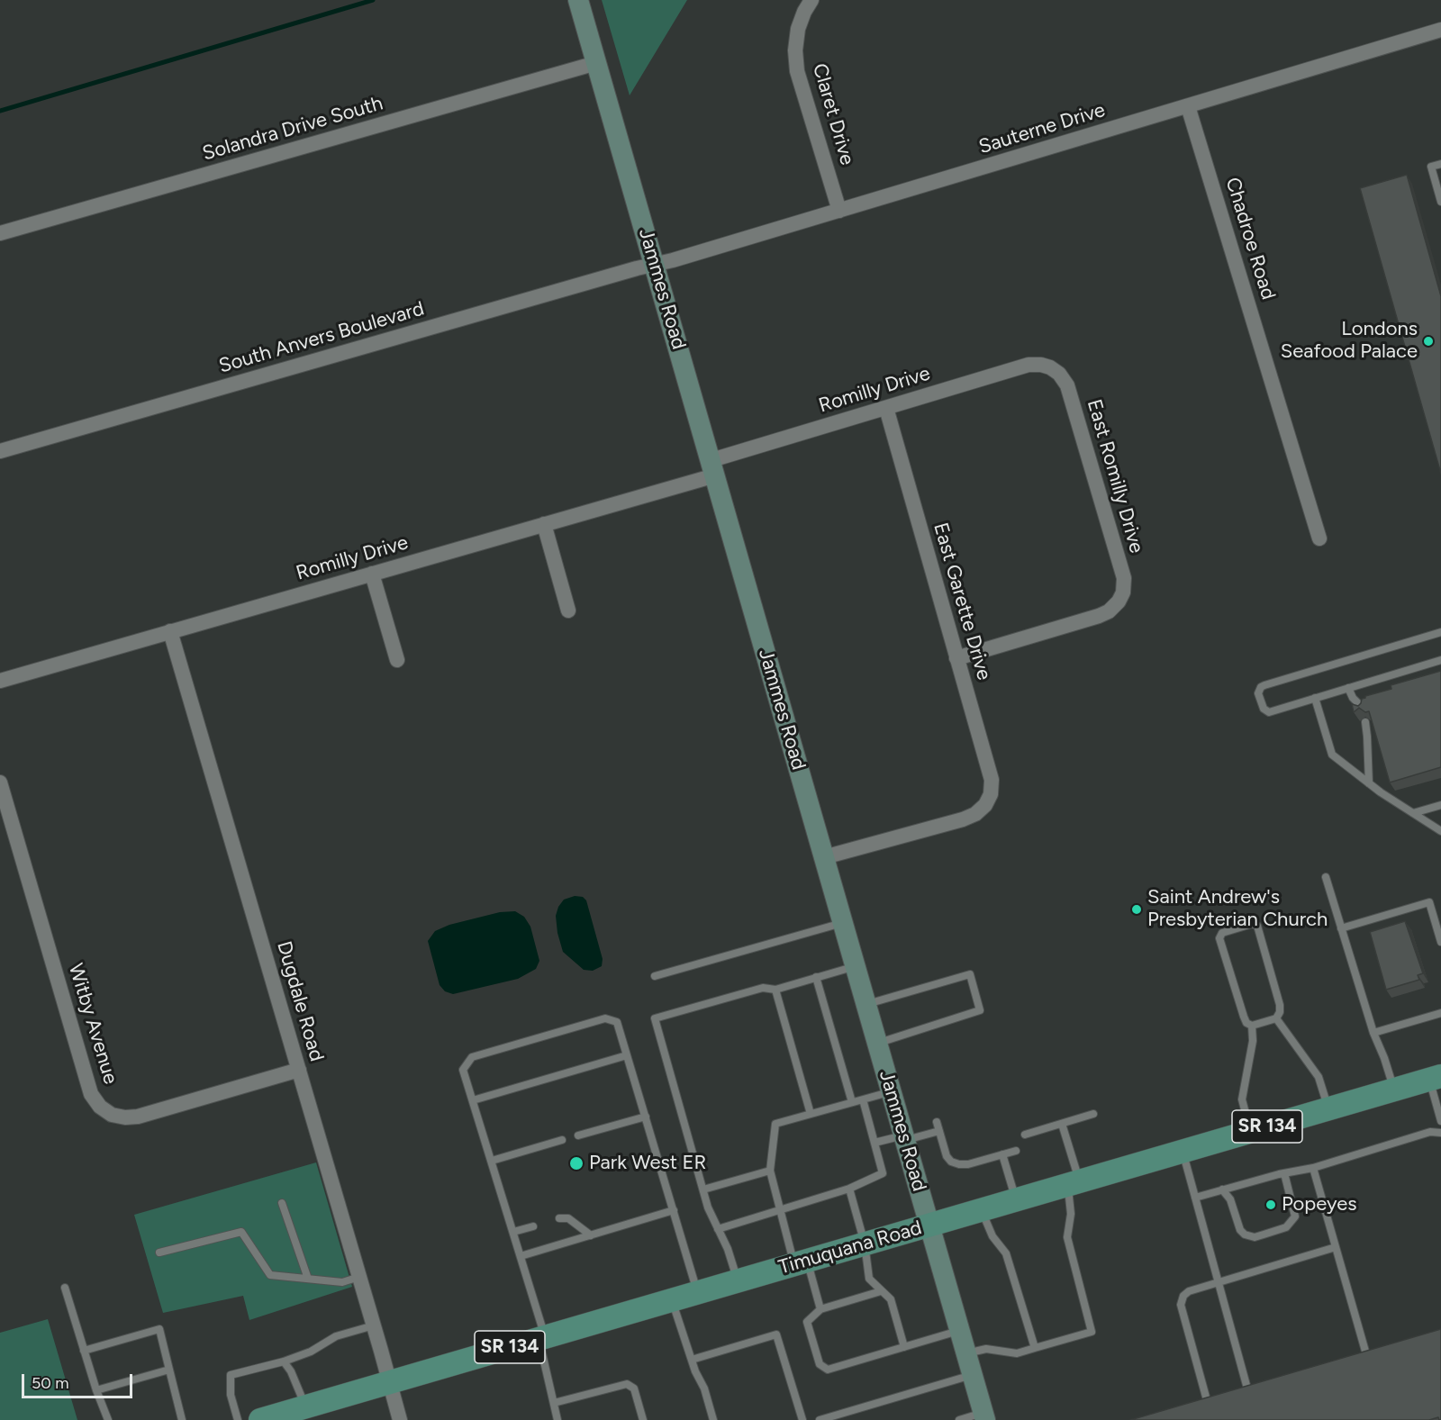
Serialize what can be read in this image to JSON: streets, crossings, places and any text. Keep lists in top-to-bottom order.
{
  "streets": {
    "main road": ["SR 134", "Timuquana Road"],
    "street": [
      "Claret Drive",
      "Solandra Drive South",
      "Sauterne Drive",
      "Chadroe Road",
      "Jammes Road",
      "South Anvers Boulevard",
      "Romilly Drive",
      "East Romilly Drive",
      "East Garette Drive",
      "Dugdale Road",
      "Witby Avenue"
    ]
  },
  "crossings": [
    ["Claret Drive", "Sauterne Drive"],
    ["Solandra Drive South", "Jammes Road"],
    ["Sauterne Drive", "Chadroe Road"],
    ["Sauterne Drive", "Jammes Road"],
    ["Sauterne Drive", "South Anvers Boulevard"],
    ["Jammes Road", "South Anvers Boulevard"],
    ["Jammes Road", "Romilly Drive"],
    ["Jammes Road", "East Garette Drive"],
    ["Jammes Road", "Timuquana Road"],
    ["Romilly Drive", "East Romilly Drive"],
    ["Romilly Drive", "East Garette Drive"],
    ["Romilly Drive", "Dugdale Road"],
    ["East Romilly Drive", "East Garette Drive"],
    ["Dugdale Road", "Witby Avenue"],
    ["Dugdale Road", "Timuquana Road"]
  ],
  "places": [
    "Londons Seafood Palace",
    "Saint Andrew's Presbyterian Church",
    "Park West ER",
    "Popeyes"
  ],
  "scale_bar": "50 m"
}
